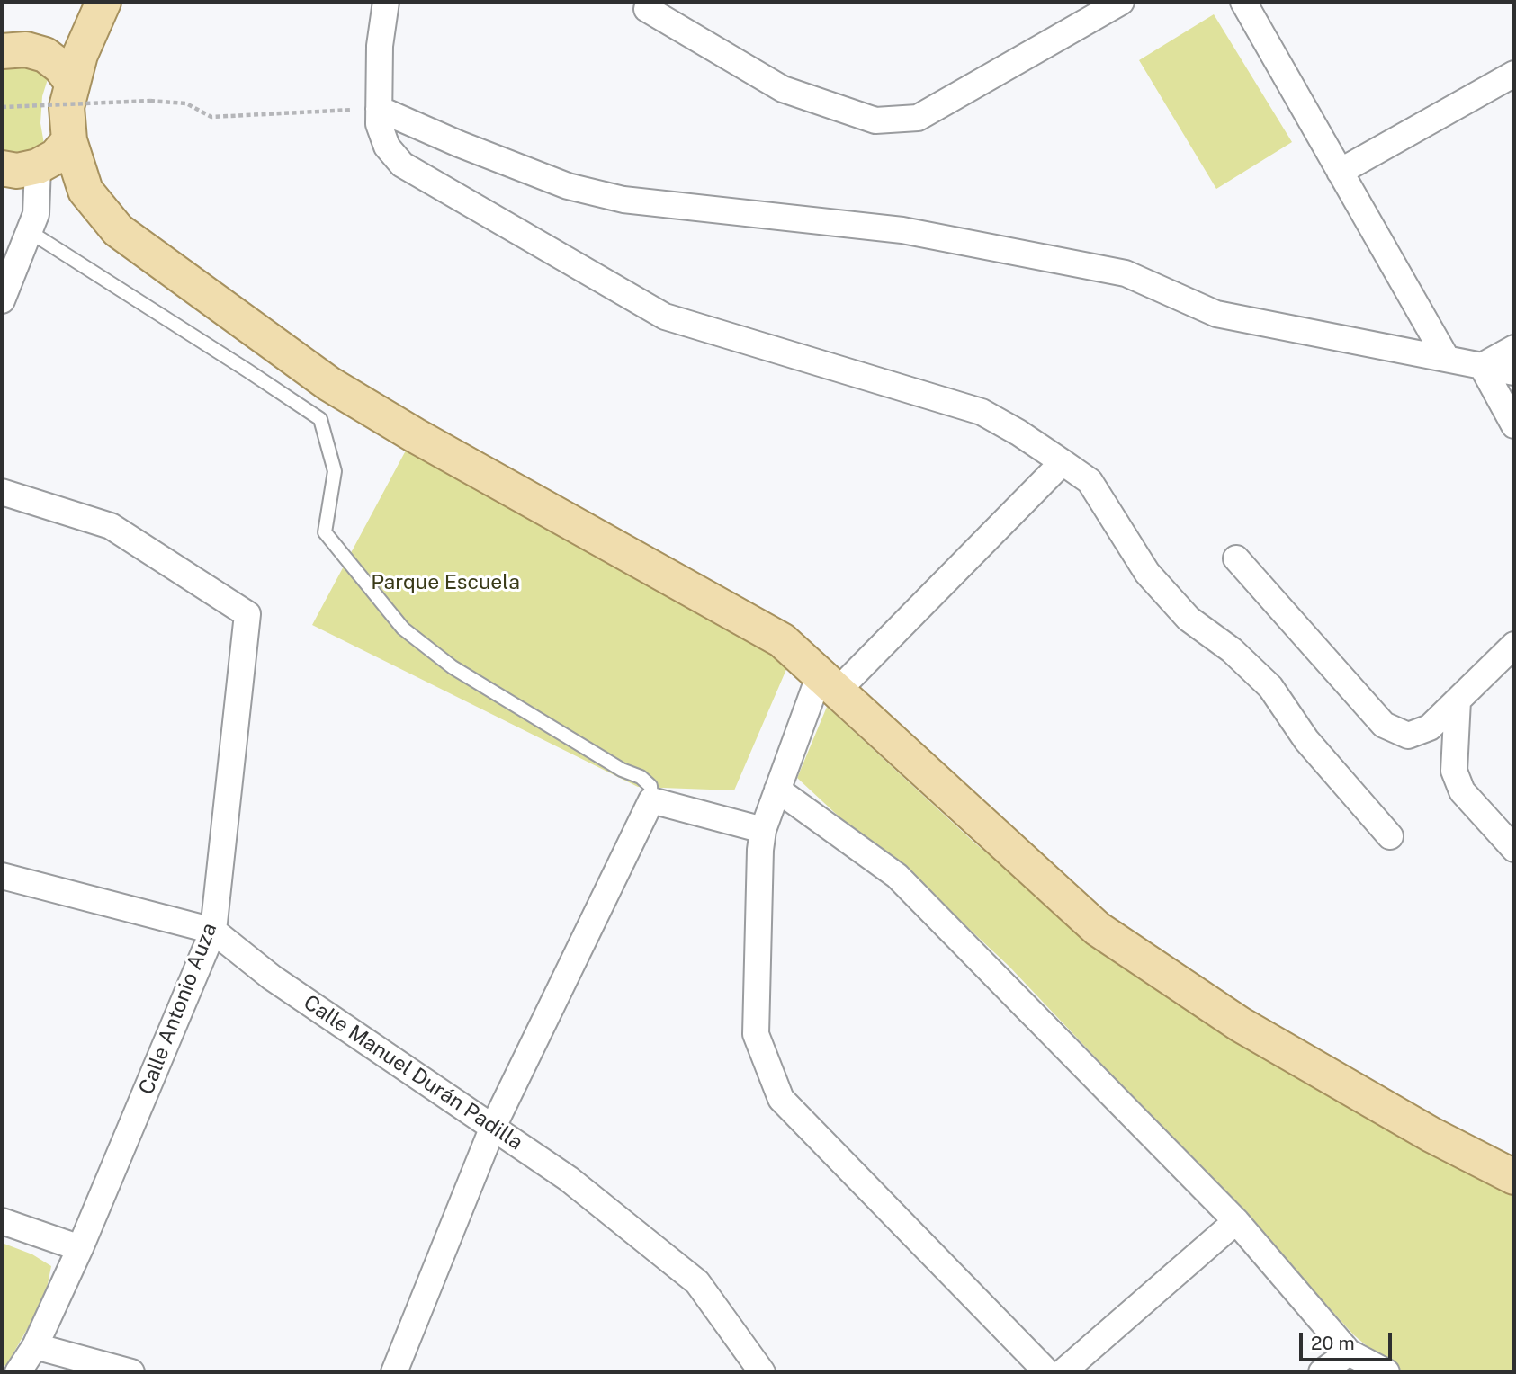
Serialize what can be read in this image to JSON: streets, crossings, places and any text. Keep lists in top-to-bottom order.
{
  "streets": {
    "street": ["Calle Antonio Auza", "Calle Manuel Durán Padilla"]
  },
  "crossings": [
    ["Calle Antonio Auza", "Calle Manuel Durán Padilla"]
  ],
  "parks": ["Parque Escuela"],
  "scale_bar": "20 m"
}
